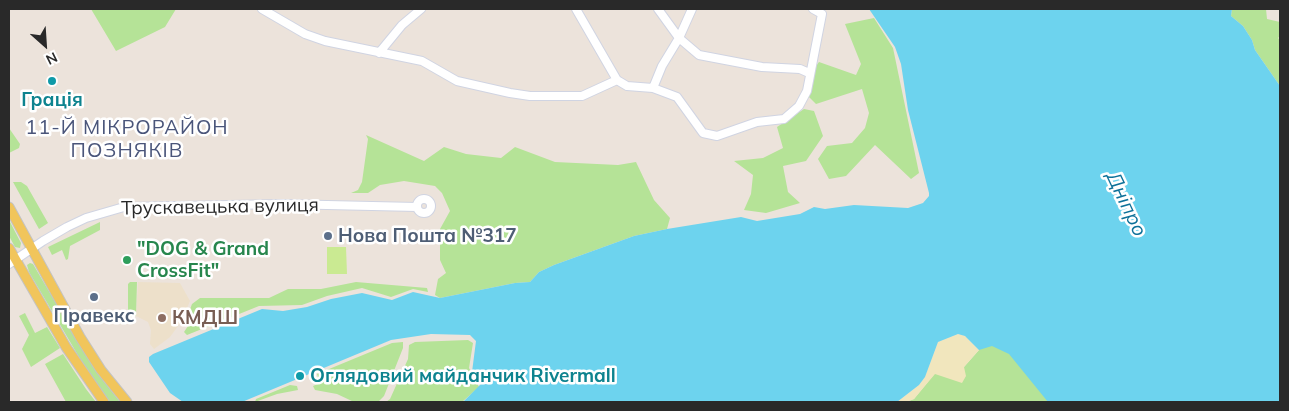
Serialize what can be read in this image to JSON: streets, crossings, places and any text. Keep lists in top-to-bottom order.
{
  "streets": {
    "street": ["Трускавецька вулиця"]
  },
  "districts": ["11-Й МІКРОРАЙОН ПОЗНЯКІВ"],
  "water": ["Дніпро"],
  "places": [
    "Грація",
    "Нова Пошта №317",
    "\"DOG & Grand CrossFit\"",
    "Правекс",
    "КМДШ",
    "Оглядовий майданчик Rivermall"
  ],
  "north": "bottom right"
}
